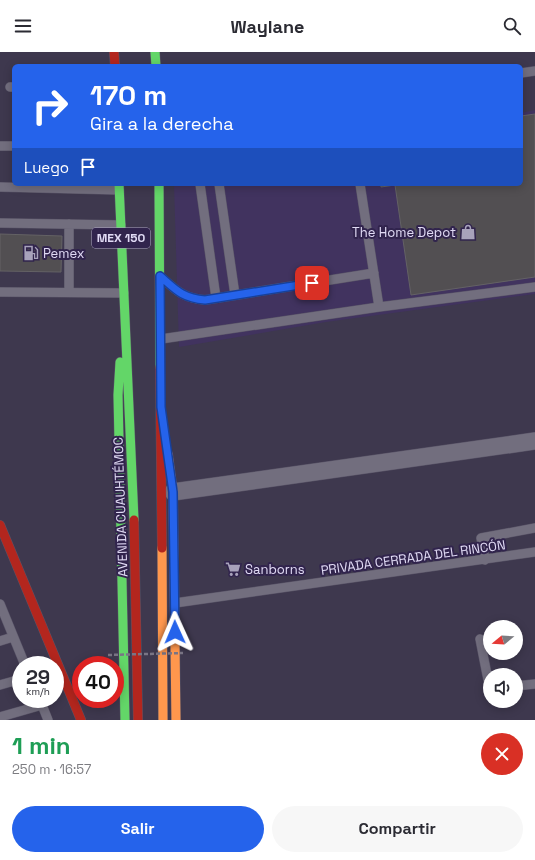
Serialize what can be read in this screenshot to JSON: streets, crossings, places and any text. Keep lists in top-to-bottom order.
{
  "streets": {
    "main road": ["MEX 150", "AVENIDA CUAUHTÉMOC"],
    "lane": ["PRIVADA CERRADA DEL RINCÓN"]
  },
  "places": {
    "shop": ["The Home Depot"],
    "fuel station": ["Pemex"],
    "supermarket": ["Sanborns"]
  },
  "north": "left",
  "page": {
    "header": "Waylane",
    "turn": ["170 m", "Gira a la derecha"],
    "then": "Luego",
    "speed": "29 km/h",
    "limit": "40",
    "heading": ["1 min", "250 m · 16:57"],
    "buttons": ["Salir", "Compartir"]
  }
}
